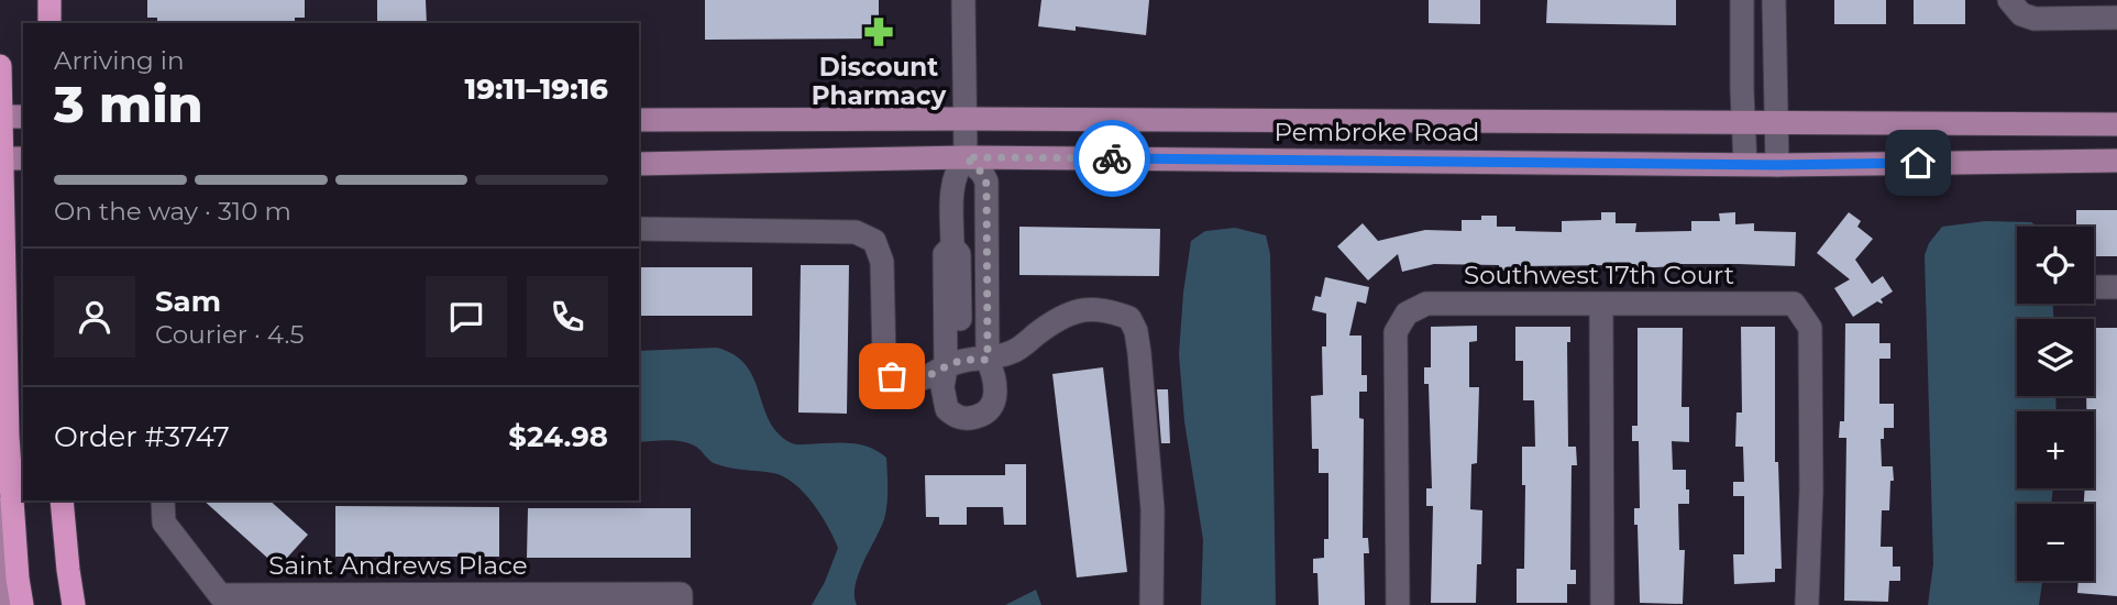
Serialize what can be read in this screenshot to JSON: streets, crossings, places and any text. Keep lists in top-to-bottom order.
{
  "streets": {
    "main road": ["Pembroke Road"],
    "street": ["Southwest 17th Court", "Saint Andrews Place"]
  },
  "places": {
    "pharmacy": ["Discount Pharmacy"]
  },
  "page": {
    "heading": ["3 min", "Arriving in", "19:11–19:16"],
    "panel": [
      "Sam",
      "Courier · 4.5",
      "Order #3747",
      "$24.98"
    ],
    "bar": "On the way · 310 m",
    "map_buttons": ["+", "−"]
  }
}
